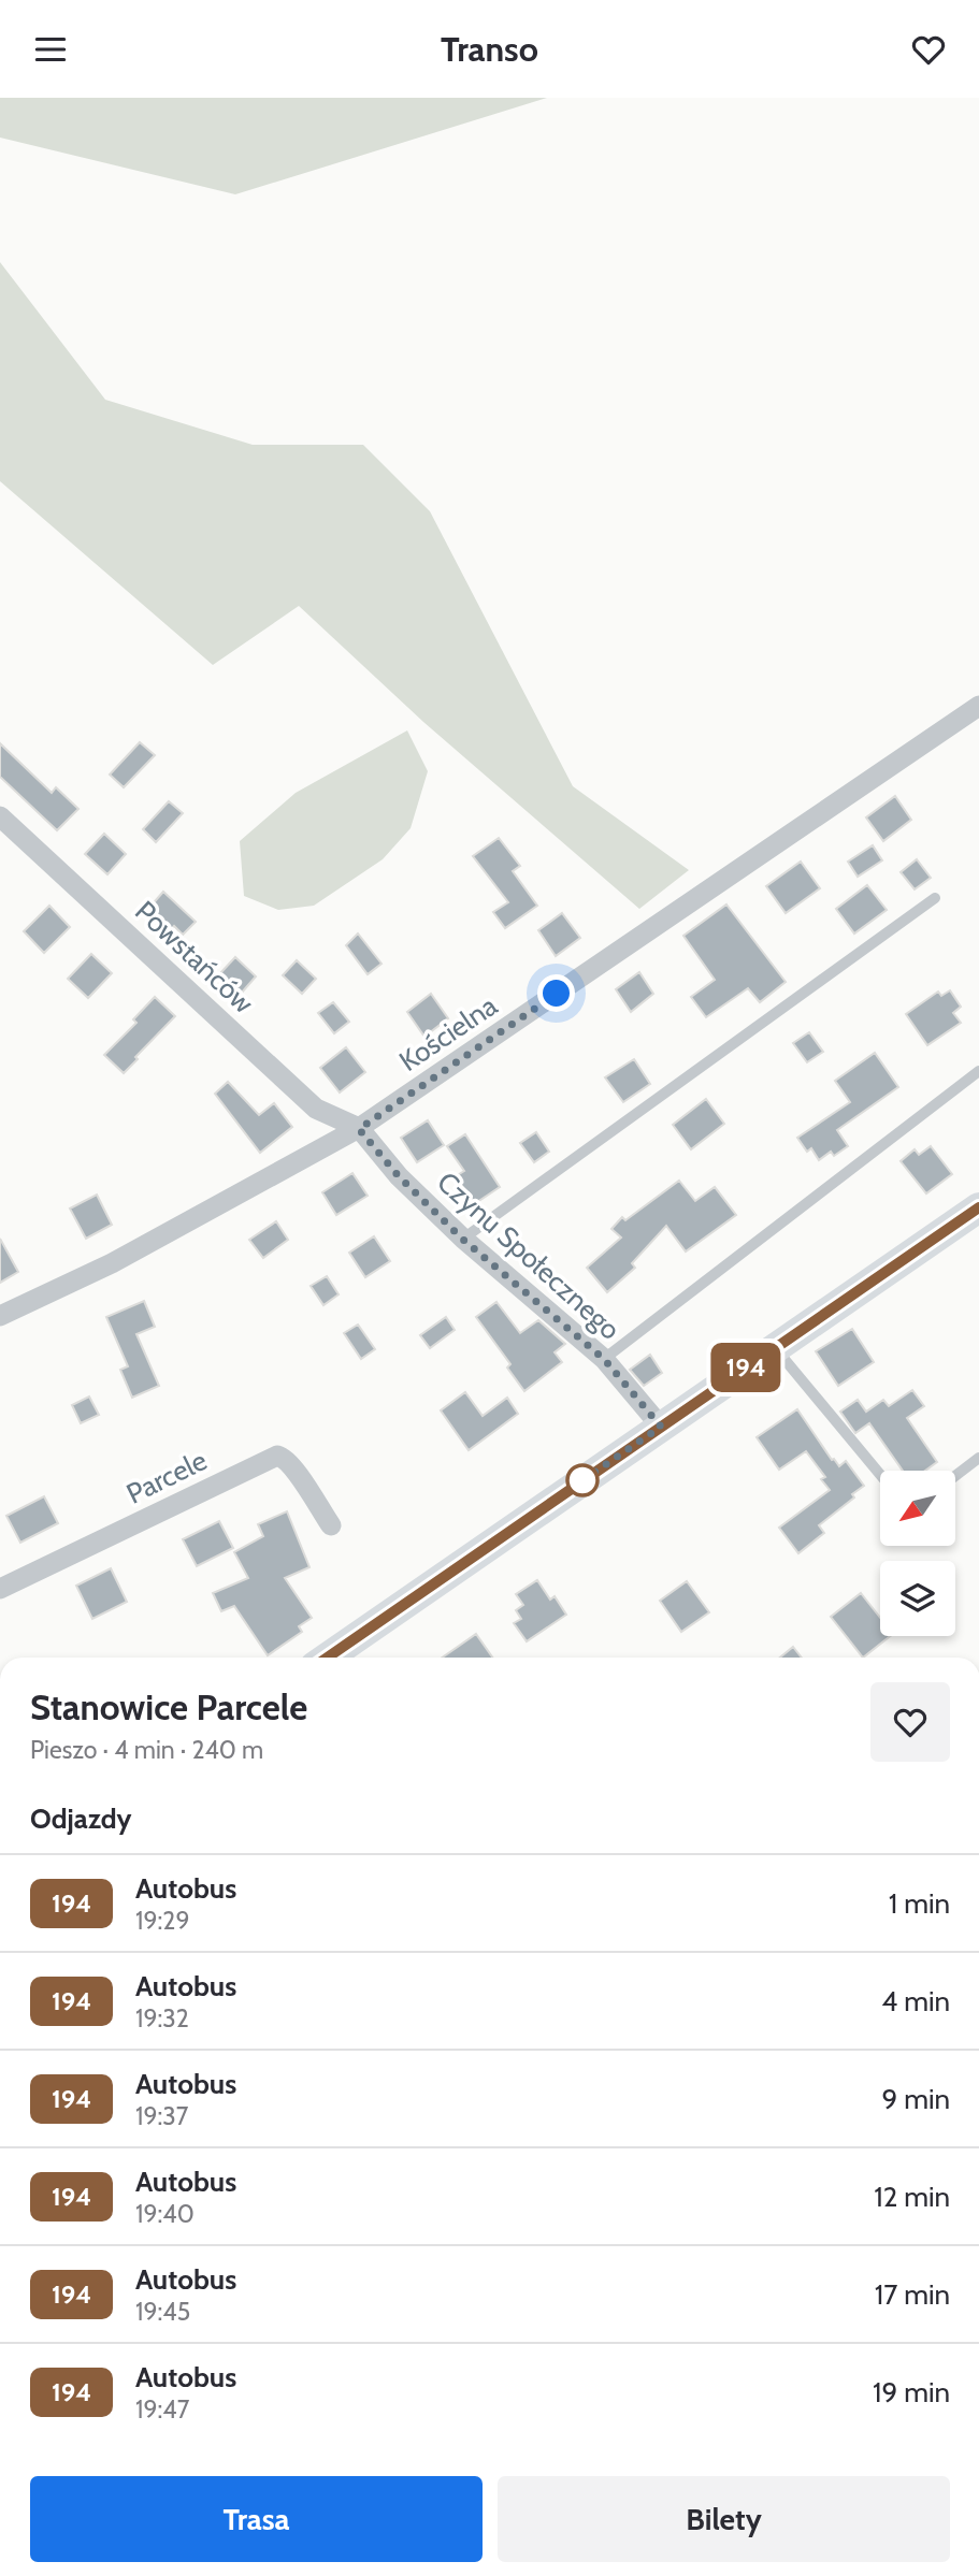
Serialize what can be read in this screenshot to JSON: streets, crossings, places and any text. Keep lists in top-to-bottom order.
{
  "streets": {
    "street": [
      "Powstańców",
      "Kościelna",
      "Czynu Społecznego",
      "Parcele"
    ]
  },
  "crossings": [
    ["Powstańców", "Kościelna"],
    ["Powstańców", "Czynu Społecznego"],
    ["Kościelna", "Czynu Społecznego"]
  ],
  "lines": ["bus line 194"],
  "north": "bottom left",
  "page": {
    "header": "Transo",
    "on_map": "194",
    "heading": [
      ["Stanowice Parcele", "Pieszo · 4 min · 240 m"],
      "Odjazdy"
    ],
    "list": [
      {
        "mark": "194",
        "name": "Autobus",
        "note": "19:29",
        "value": "1 min"
      },
      {
        "mark": "194",
        "name": "Autobus",
        "note": "19:32",
        "value": "4 min"
      },
      {
        "mark": "194",
        "name": "Autobus",
        "note": "19:37",
        "value": "9 min"
      },
      {
        "mark": "194",
        "name": "Autobus",
        "note": "19:40",
        "value": "12 min"
      },
      {
        "mark": "194",
        "name": "Autobus",
        "note": "19:45",
        "value": "17 min"
      },
      {
        "mark": "194",
        "name": "Autobus",
        "note": "19:47",
        "value": "19 min"
      }
    ],
    "buttons": ["Trasa", "Bilety"]
  }
}
